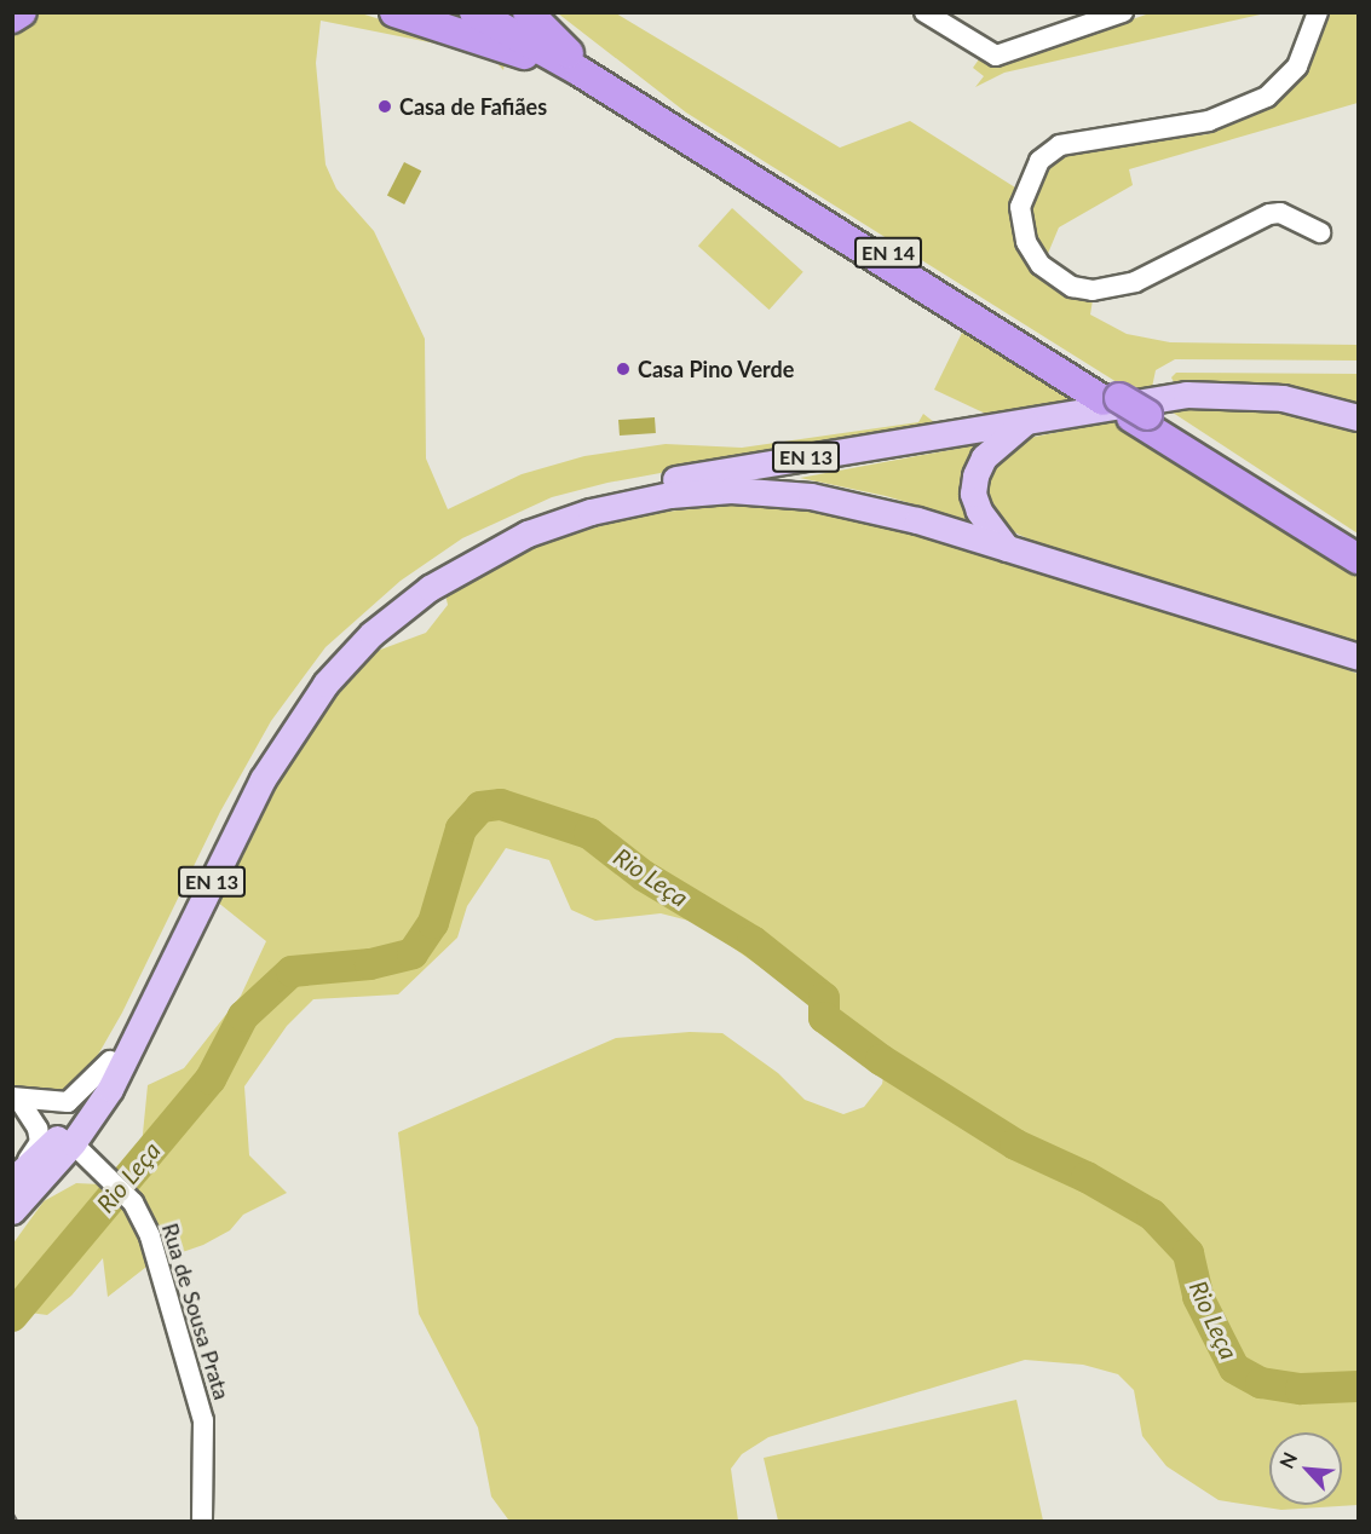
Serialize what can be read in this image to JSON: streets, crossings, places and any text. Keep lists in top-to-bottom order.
{
  "streets": {
    "highway": ["EN 14"],
    "main road": ["EN 13"],
    "street": ["Rua de Sousa Prata"]
  },
  "crossings": [
    ["EN 13", "Rua de Sousa Prata"]
  ],
  "water": ["Rio Leça"],
  "places": ["Casa de Fafiães", "Casa Pino Verde"],
  "north": "top left"
}
